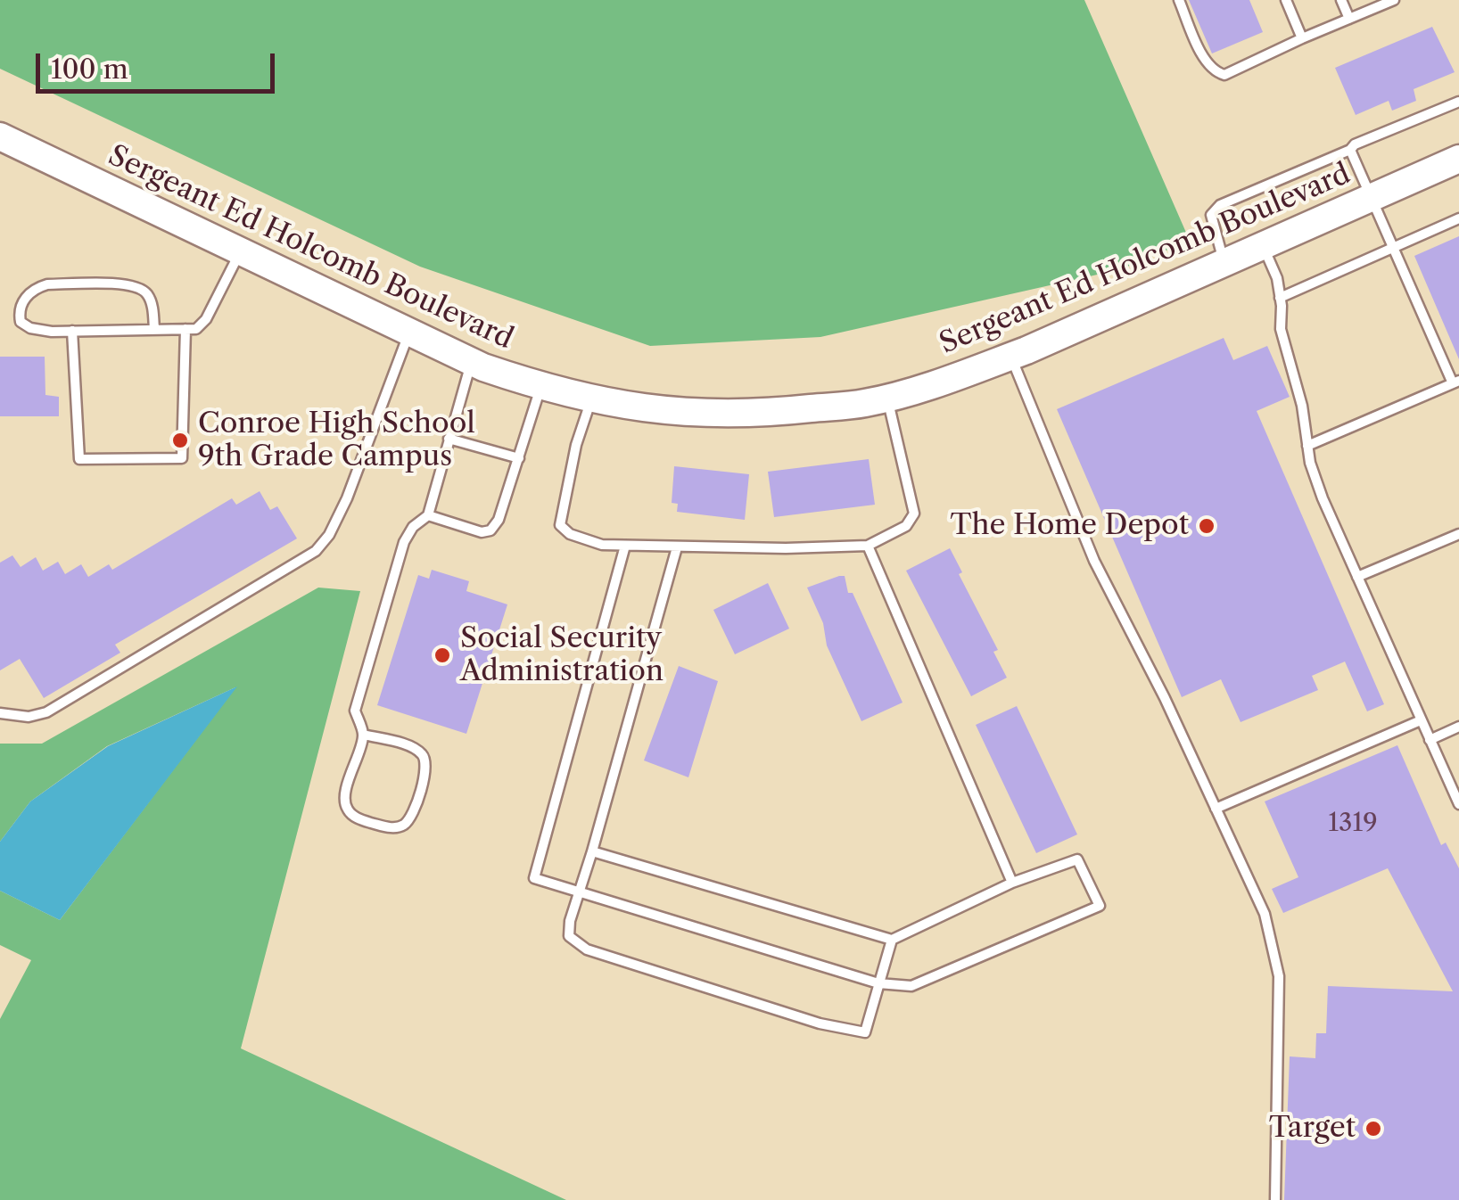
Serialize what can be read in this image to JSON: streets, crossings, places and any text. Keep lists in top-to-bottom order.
{
  "streets": {
    "street": ["Sergeant Ed Holcomb Boulevard"]
  },
  "places": [
    "Conroe High School 9th Grade Campus",
    "The Home Depot",
    "Social Security Administration",
    "Target"
  ],
  "house_numbers": ["1319"],
  "scale_bar": "100 m"
}
